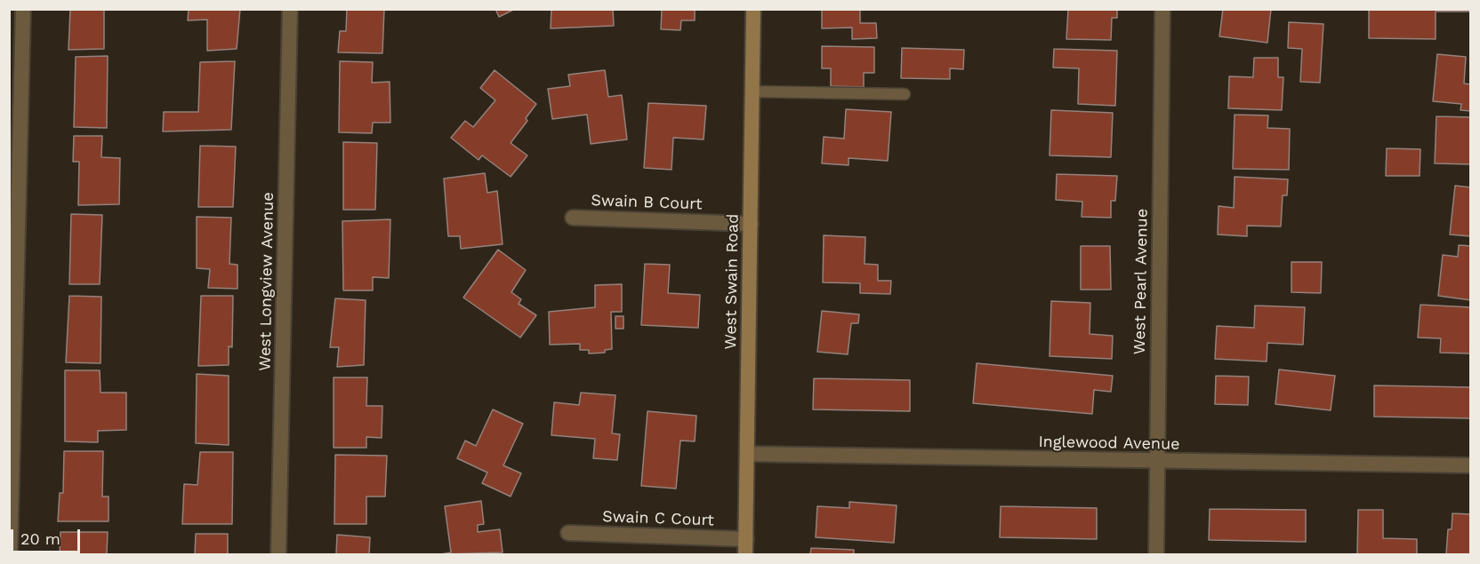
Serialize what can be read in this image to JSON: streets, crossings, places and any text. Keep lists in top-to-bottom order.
{
  "streets": {
    "main road": ["West Swain Road"],
    "street": [
      "Swain B Court",
      "West Longview Avenue",
      "West Pearl Avenue",
      "Inglewood Avenue",
      "Swain C Court"
    ]
  },
  "crossings": [
    ["Swain B Court", "West Swain Road"],
    ["West Swain Road", "Inglewood Avenue"],
    ["West Swain Road", "Swain C Court"],
    ["West Pearl Avenue", "Inglewood Avenue"]
  ],
  "scale_bar": "20 m"
}
